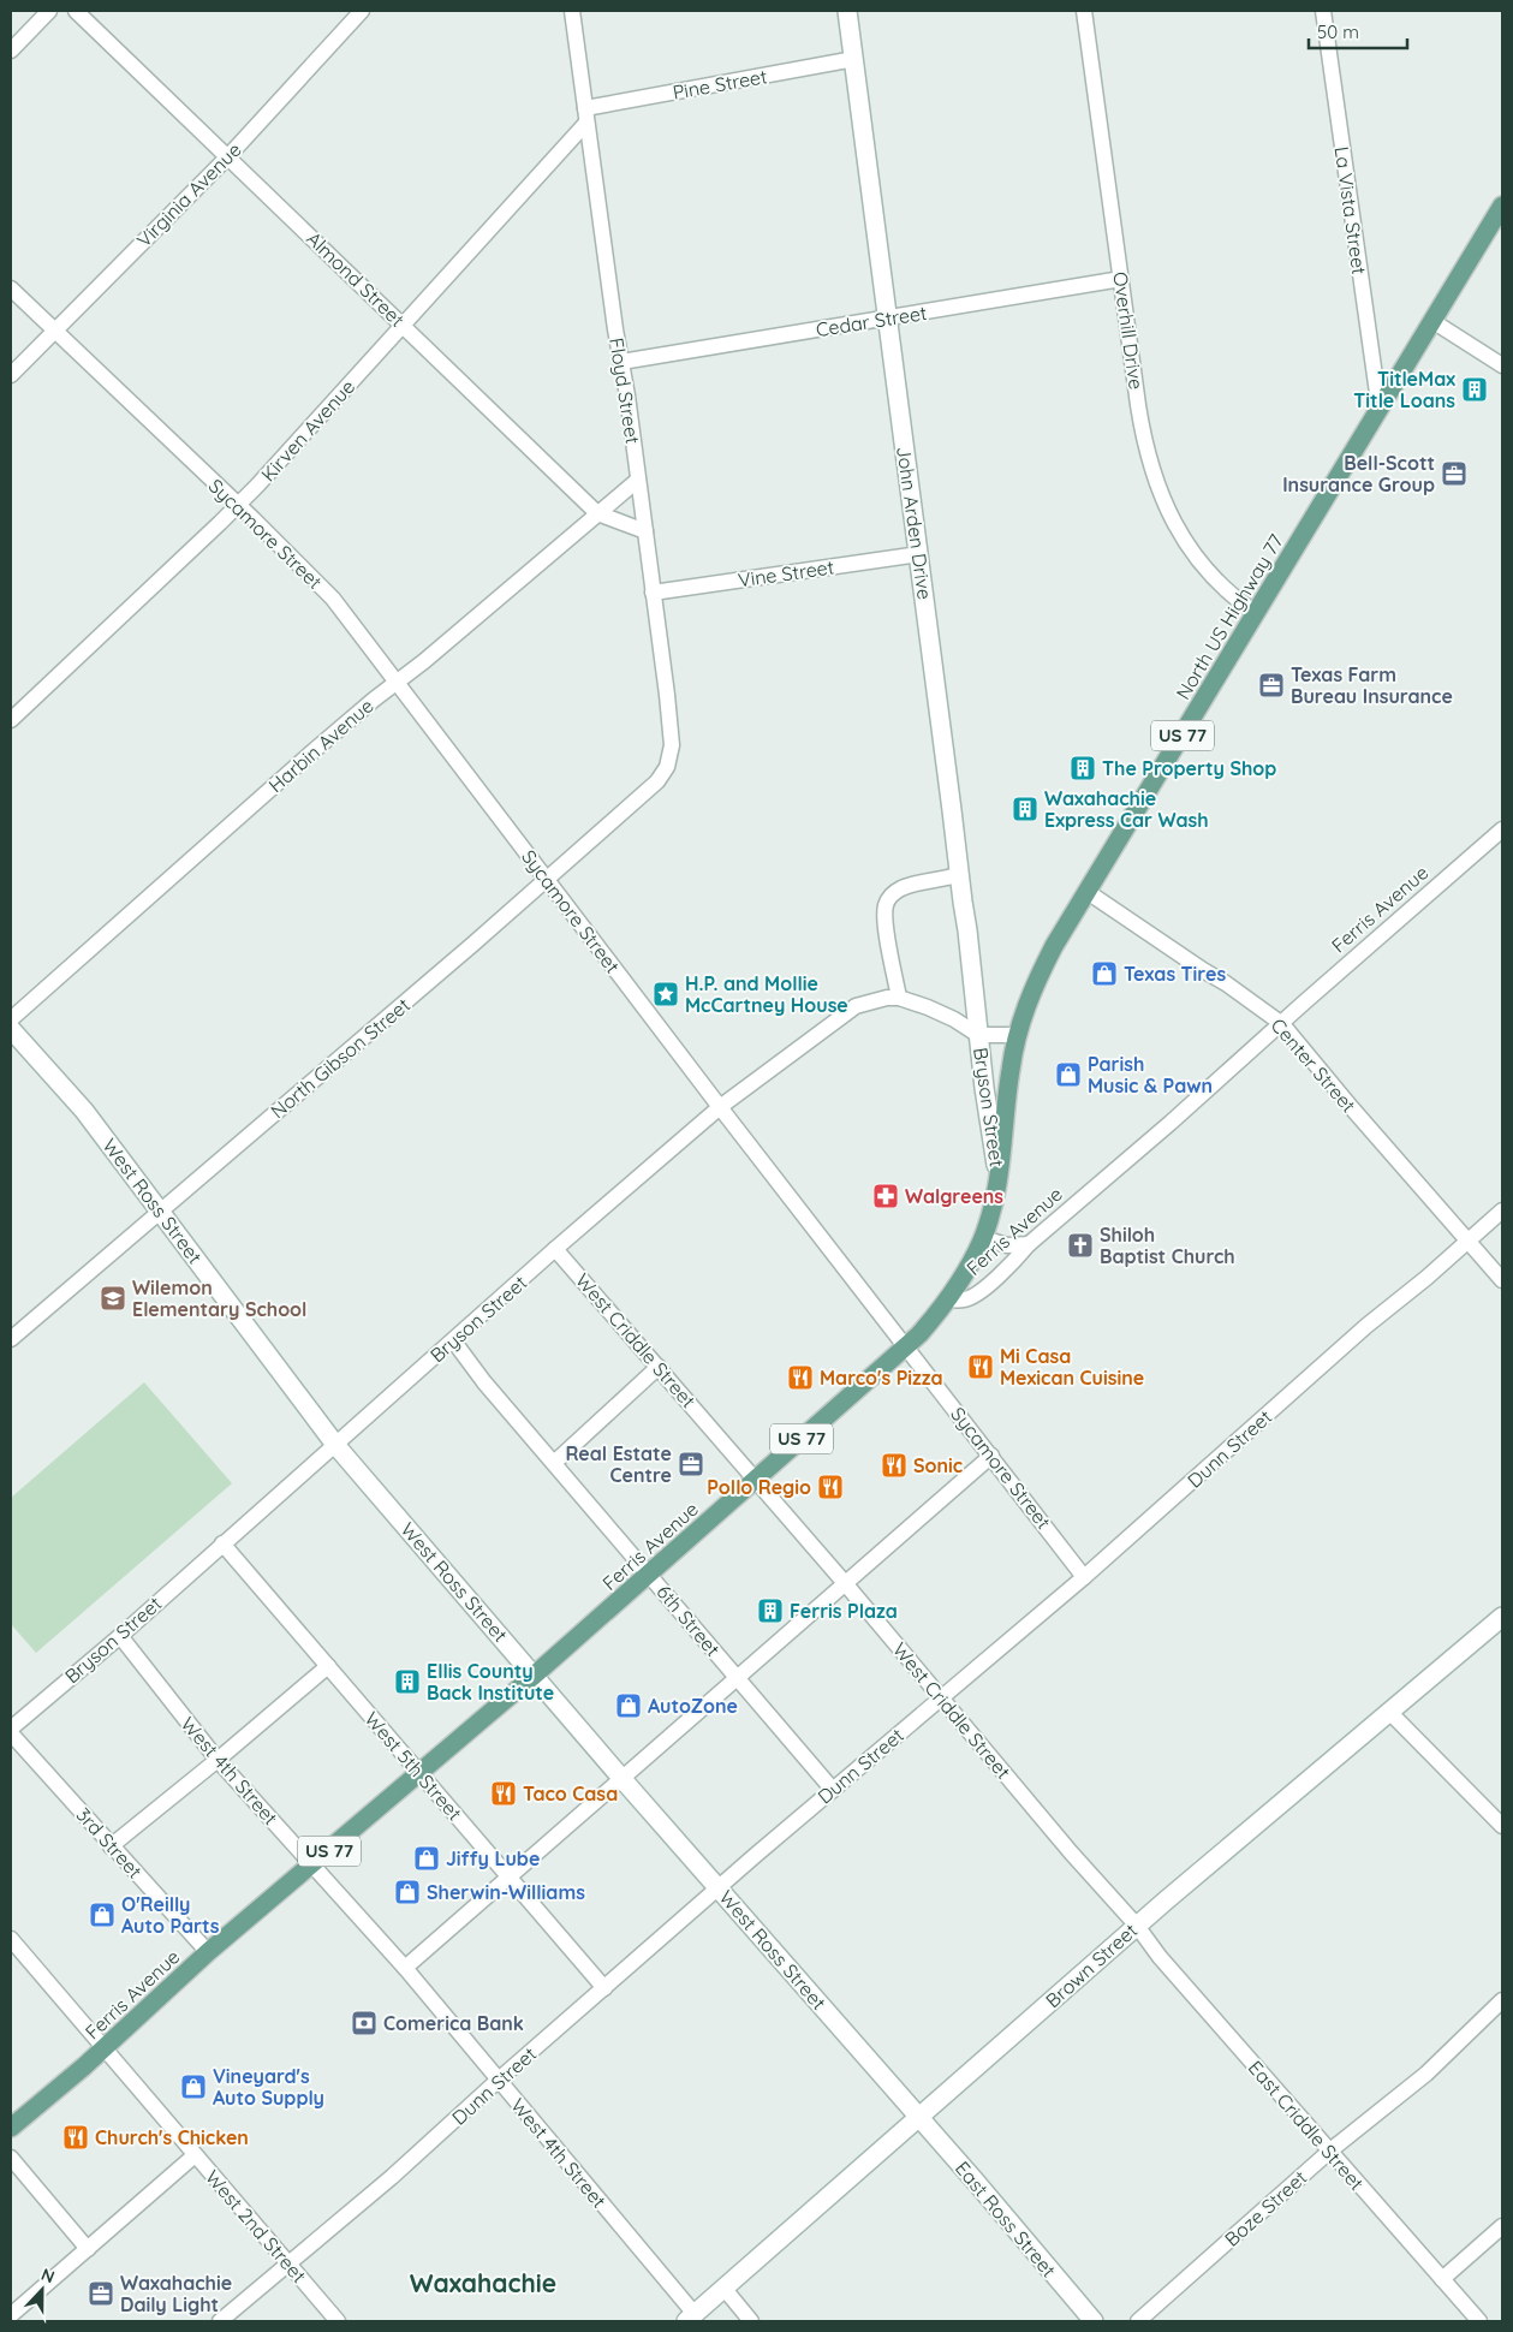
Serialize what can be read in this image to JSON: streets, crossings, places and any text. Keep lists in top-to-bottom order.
{
  "streets": {
    "main road": ["North US Highway 77", "US 77", "Ferris Avenue"],
    "street": [
      "Pine Street",
      "Virginia Avenue",
      "La Vista Street",
      "Almond Street",
      "Cedar Street",
      "Overhill Drive",
      "Floyd Street",
      "Kirven Avenue",
      "John Arden Drive",
      "Sycamore Street",
      "Vine Street",
      "Harbin Avenue",
      "North Gibson Street",
      "Center Street",
      "Bryson Street",
      "West Ross Street",
      "West Criddle Street",
      "Dunn Street",
      "6th Street",
      "West 5th Street",
      "West 4th Street",
      "3rd Street",
      "Brown Street",
      "East Criddle Street",
      "Boze Street",
      "East Ross Street",
      "West 2nd Street"
    ]
  },
  "crossings": [
    ["Pine Street", "Floyd Street"],
    ["Pine Street", "Kirven Avenue"],
    ["Pine Street", "John Arden Drive"],
    ["Virginia Avenue", "Almond Street"],
    ["Virginia Avenue", "Sycamore Street"],
    ["La Vista Street", "North US Highway 77"],
    ["Almond Street", "Floyd Street"],
    ["Almond Street", "Kirven Avenue"],
    ["Almond Street", "Harbin Avenue"],
    ["Cedar Street", "Overhill Drive"],
    ["Cedar Street", "Floyd Street"],
    ["Cedar Street", "John Arden Drive"],
    ["Overhill Drive", "North US Highway 77"],
    ["Floyd Street", "Kirven Avenue"],
    ["Floyd Street", "Vine Street"],
    ["Floyd Street", "Harbin Avenue"],
    ["Floyd Street", "North Gibson Street"],
    ["Kirven Avenue", "Sycamore Street"],
    ["John Arden Drive", "Vine Street"],
    ["John Arden Drive", "Bryson Street"],
    ["Sycamore Street", "Harbin Avenue"],
    ["Sycamore Street", "Ferris Avenue"],
    ["Sycamore Street", "North Gibson Street"],
    ["Sycamore Street", "Bryson Street"],
    ["Sycamore Street", "Dunn Street"],
    ["North US Highway 77", "Ferris Avenue"],
    ["North US Highway 77", "Center Street"],
    ["North US Highway 77", "Bryson Street"],
    ["Ferris Avenue", "Center Street"],
    ["Ferris Avenue", "West Ross Street"],
    ["Ferris Avenue", "West Criddle Street"],
    ["Ferris Avenue", "6th Street"],
    ["Ferris Avenue", "West 5th Street"],
    ["Ferris Avenue", "West 4th Street"],
    ["Ferris Avenue", "3rd Street"],
    ["Ferris Avenue", "West 2nd Street"],
    ["North Gibson Street", "West Ross Street"],
    ["Center Street", "Dunn Street"],
    ["Bryson Street", "West Ross Street"],
    ["Bryson Street", "West Criddle Street"],
    ["Bryson Street", "6th Street"],
    ["Bryson Street", "West 5th Street"],
    ["Bryson Street", "West 4th Street"],
    ["Bryson Street", "3rd Street"],
    ["West Ross Street", "Dunn Street"],
    ["West Ross Street", "Brown Street"],
    ["West Ross Street", "East Ross Street"],
    ["West Criddle Street", "Dunn Street"],
    ["West Criddle Street", "Brown Street"],
    ["West Criddle Street", "East Criddle Street"],
    ["Dunn Street", "6th Street"],
    ["Dunn Street", "West 5th Street"],
    ["Dunn Street", "West 4th Street"],
    ["Dunn Street", "West 2nd Street"],
    ["West 4th Street", "Brown Street"],
    ["Brown Street", "East Criddle Street"],
    ["Brown Street", "East Ross Street"],
    ["East Criddle Street", "Boze Street"]
  ],
  "districts": ["Waxahachie"],
  "places": {
    "building": [
      "TitleMax Title Loans",
      "The Property Shop",
      "Waxahachie Express Car Wash",
      "Ferris Plaza",
      "Ellis County Back Institute"
    ],
    "office": [
      "Bell-Scott Insurance Group",
      "Texas Farm Bureau Insurance",
      "Real Estate Centre",
      "Waxahachie Daily Light"
    ],
    "shop": [
      "Texas Tires",
      "Parish Music & Pawn",
      "AutoZone",
      "Jiffy Lube",
      "Sherwin-Williams",
      "O'Reilly Auto Parts",
      "Vineyard's Auto Supply"
    ],
    "place": ["H.P. and Mollie McCartney House"],
    "pharmacy": ["Walgreens"],
    "church": ["Shiloh Baptist Church"],
    "school or university": ["Wilemon Elementary School"],
    "restaurant": [
      "Mi Casa Mexican Cuisine",
      "Marco's Pizza",
      "Sonic",
      "Pollo Regio",
      "Taco Casa",
      "Church's Chicken"
    ],
    "bank": ["Comerica Bank"]
  },
  "scale_bar": "50 m",
  "north": "top"
}
